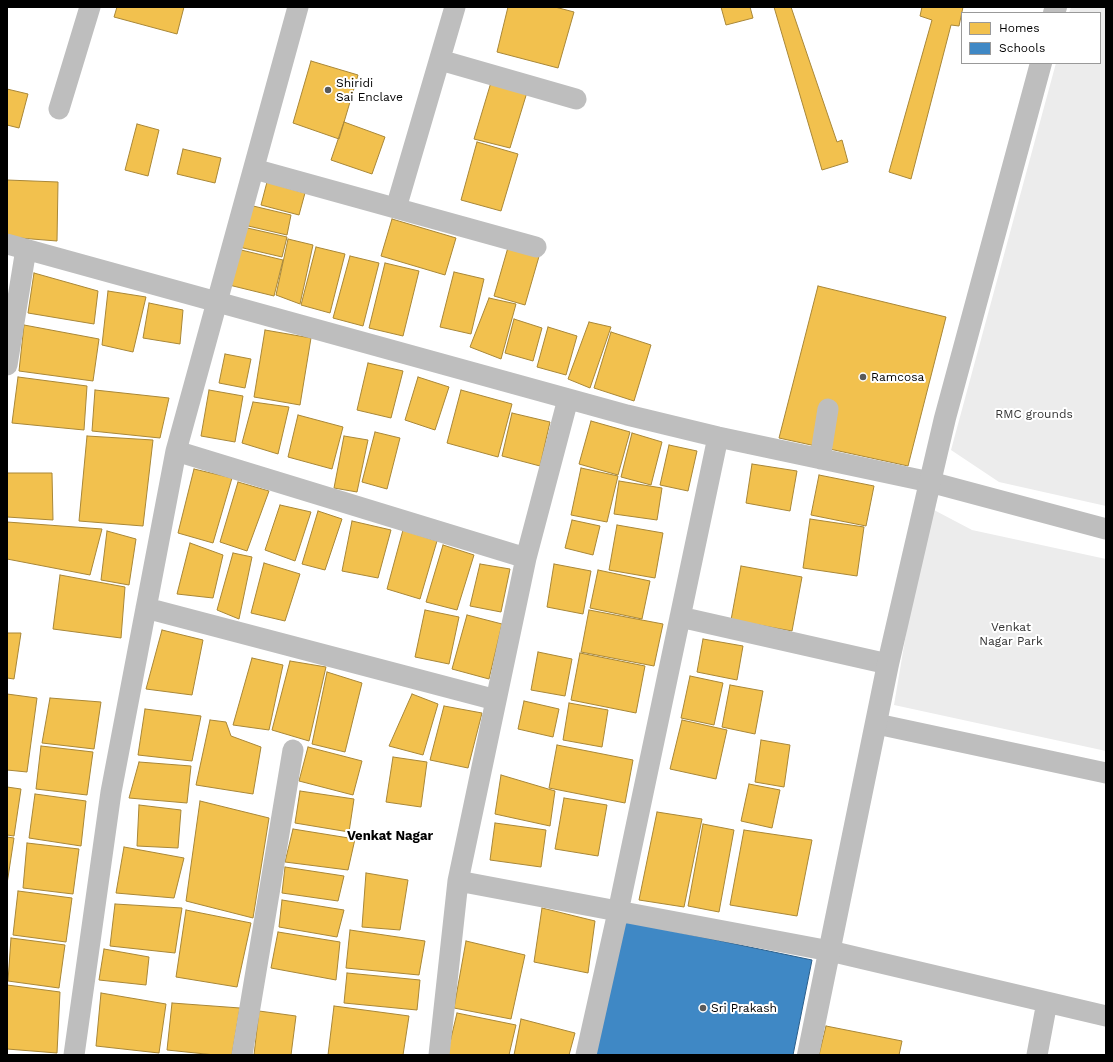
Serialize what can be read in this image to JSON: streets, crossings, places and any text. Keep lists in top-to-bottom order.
{
  "districts": ["Venkat Nagar"],
  "parks": ["RMC grounds", "Venkat Nagar Park"],
  "places": ["Shiridi Sai Enclave", "Ramcosa", "Sri Prakash"],
  "legend": ["Homes", "Schools"]
}
